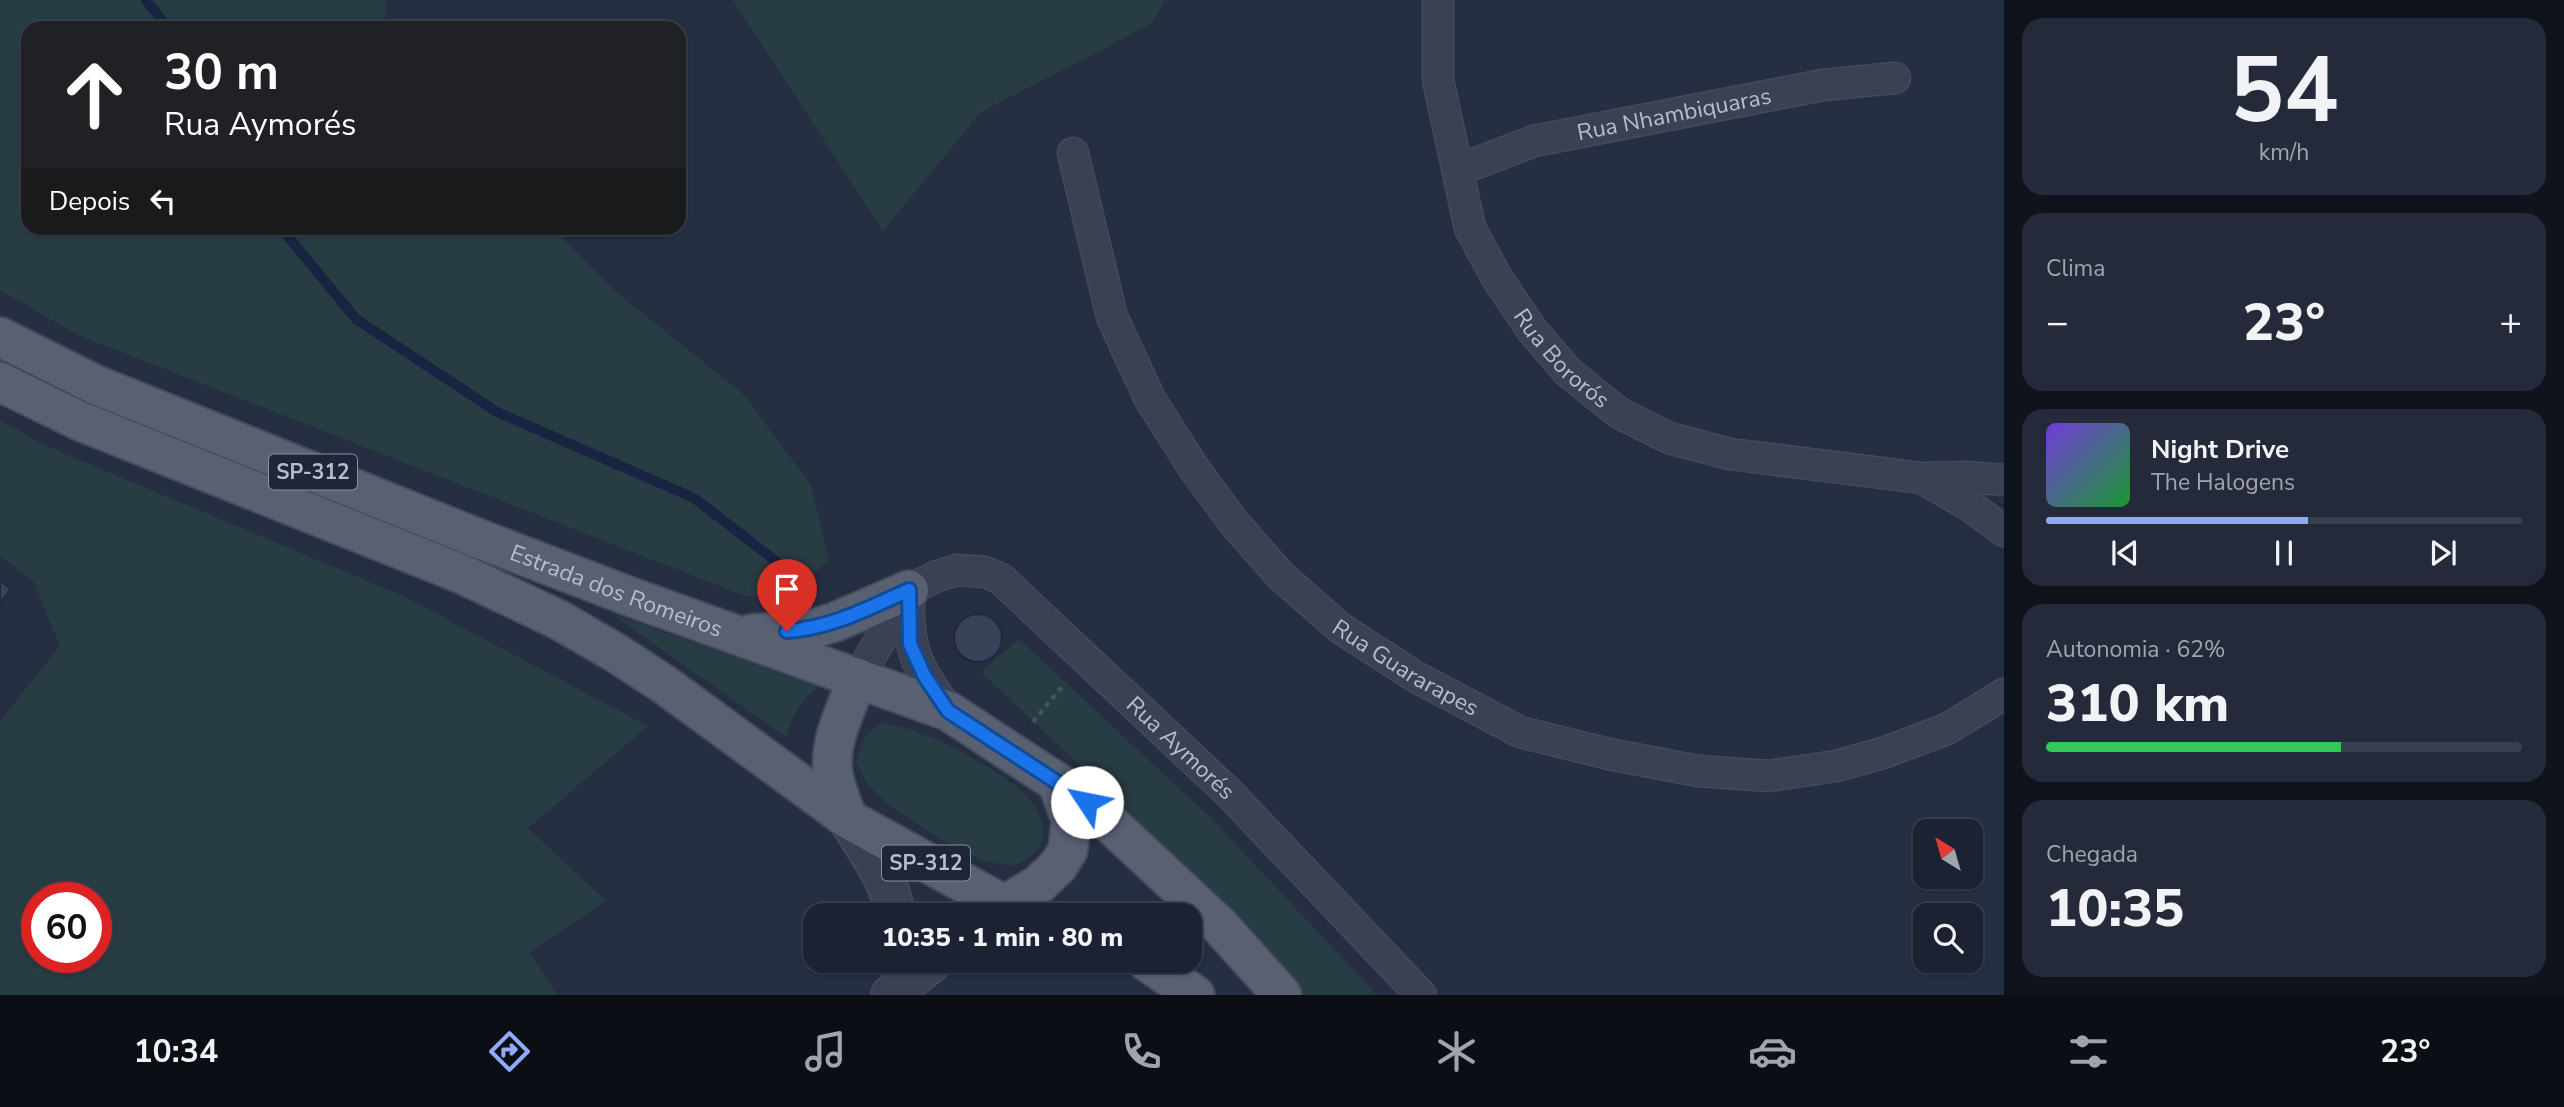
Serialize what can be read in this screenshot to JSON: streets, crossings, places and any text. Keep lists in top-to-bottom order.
{
  "streets": {
    "main road": ["SP-312", "Estrada dos Romeiros"],
    "street": [
      "Rua Nhambiquaras",
      "Rua Bororós",
      "Rua Guararapes",
      "Rua Aymorés"
    ]
  },
  "crossings": [
    ["Rua Nhambiquaras", "Rua Bororós"]
  ],
  "north": "top left",
  "page": {
    "tile": [
      ["54", "km/h"],
      "Clima",
      ["Autonomia · 62%", "310 km"],
      ["Chegada", "10:35"]
    ],
    "turn": ["30 m", "Rua Aymorés"],
    "then": "Depois",
    "heat": ["−", "23°", "+"],
    "song": ["Night Drive", "The Halogens"],
    "limit": "60",
    "trip": "10:35 · 1 min · 80 m",
    "tabs": ["10:34", "23°"]
  }
}
